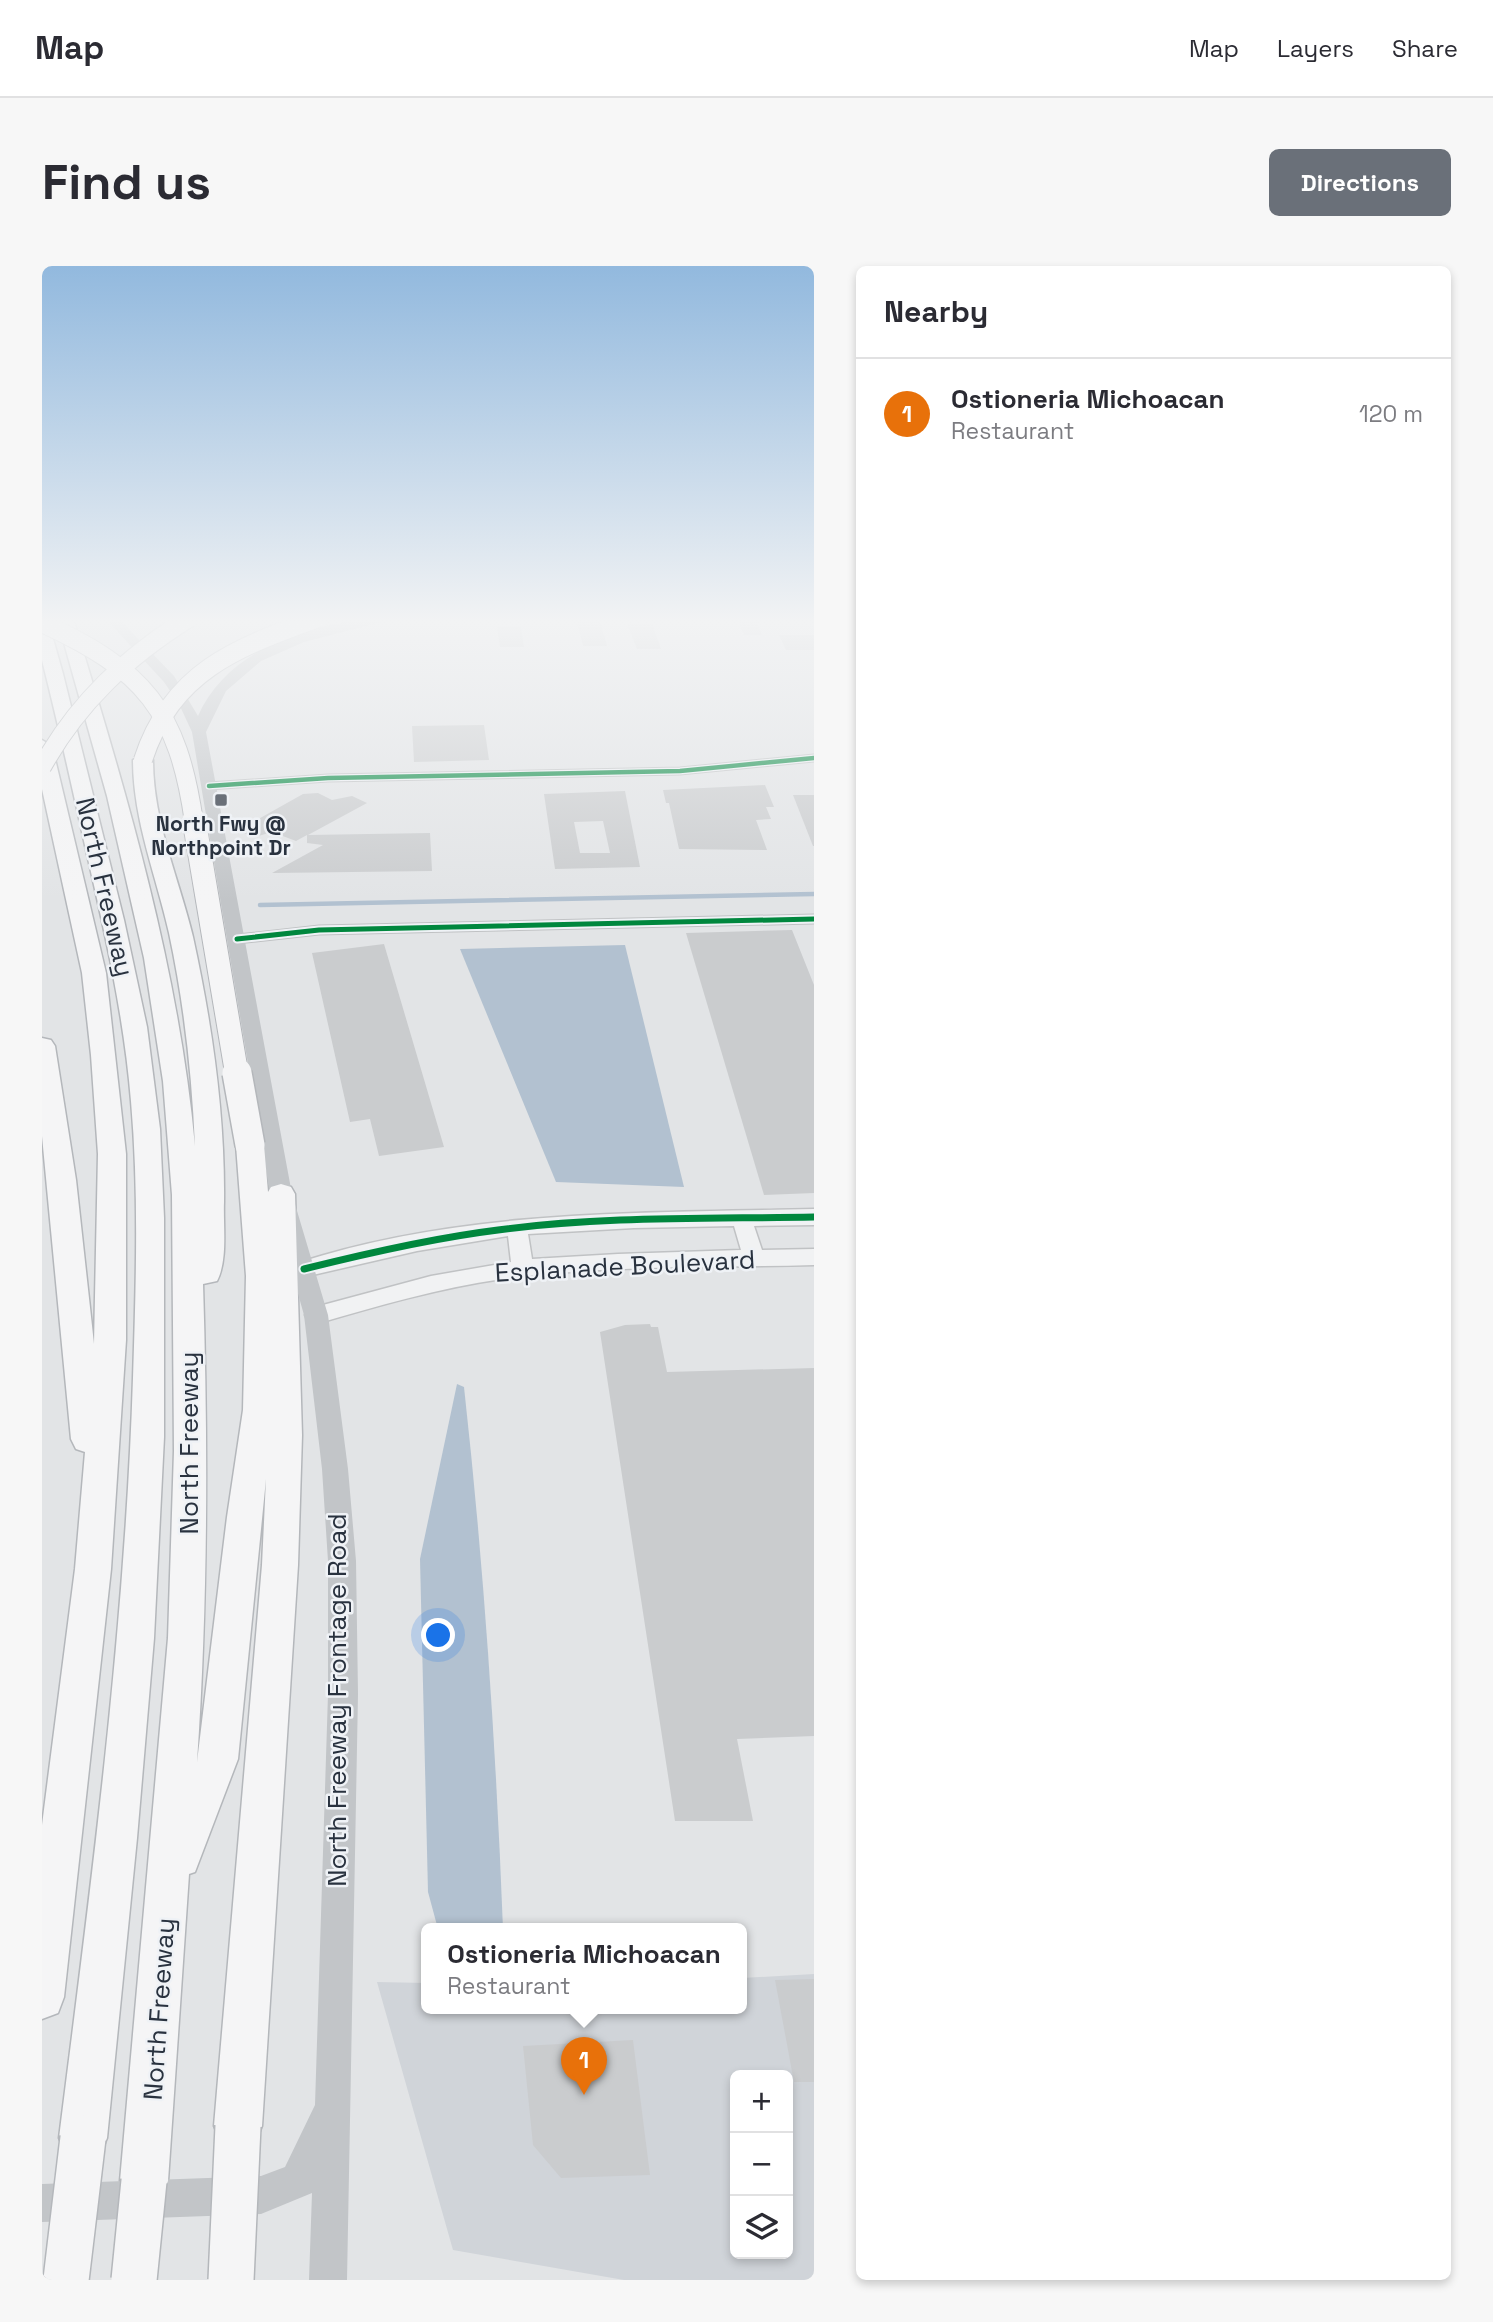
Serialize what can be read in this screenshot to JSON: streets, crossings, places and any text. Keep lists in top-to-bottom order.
{
  "streets": {
    "highway": ["North Freeway"],
    "main road": ["North Freeway Frontage Road"],
    "street": ["Esplanade Boulevard"]
  },
  "crossings": [
    ["Esplanade Boulevard", "North Freeway Frontage Road"]
  ],
  "places": {
    "transit": ["North Fwy @ Northpoint Dr"]
  },
  "page": {
    "header": "Map",
    "nav": ["Map", "Layers", "Share"],
    "buttons": "Directions",
    "title": "Find us",
    "heading": "Nearby",
    "list": [
      {
        "mark": "1",
        "name": "Ostioneria Michoacan",
        "note": "Restaurant",
        "value": "120 m"
      }
    ],
    "popup": ["Ostioneria Michoacan", "Restaurant"],
    "pins": "1",
    "map_buttons": ["+", "−"]
  }
}
